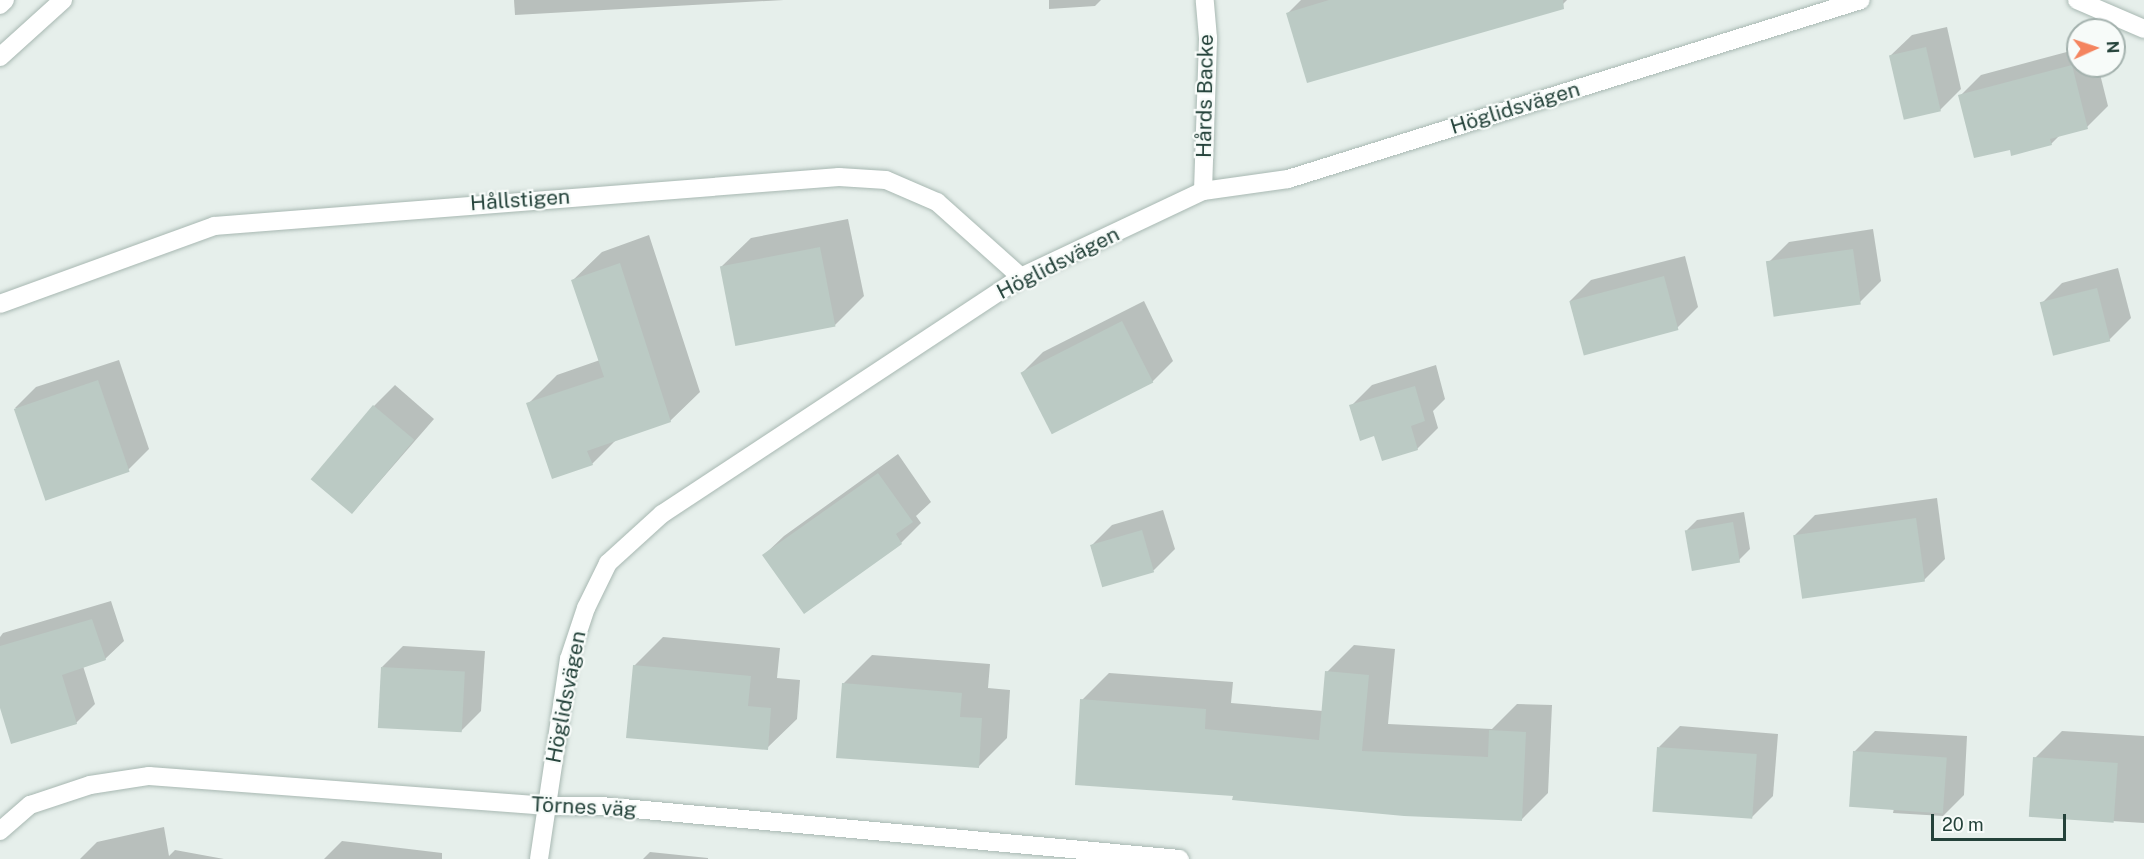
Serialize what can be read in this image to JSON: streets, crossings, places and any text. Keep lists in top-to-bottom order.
{
  "streets": {
    "street": [
      "Hårds Backe",
      "Höglidsvägen",
      "Hållstigen",
      "Törnes väg"
    ]
  },
  "crossings": [
    ["Hårds Backe", "Höglidsvägen"],
    ["Höglidsvägen", "Hållstigen"],
    ["Höglidsvägen", "Törnes väg"]
  ],
  "scale_bar": "20 m",
  "north": "right"
}
